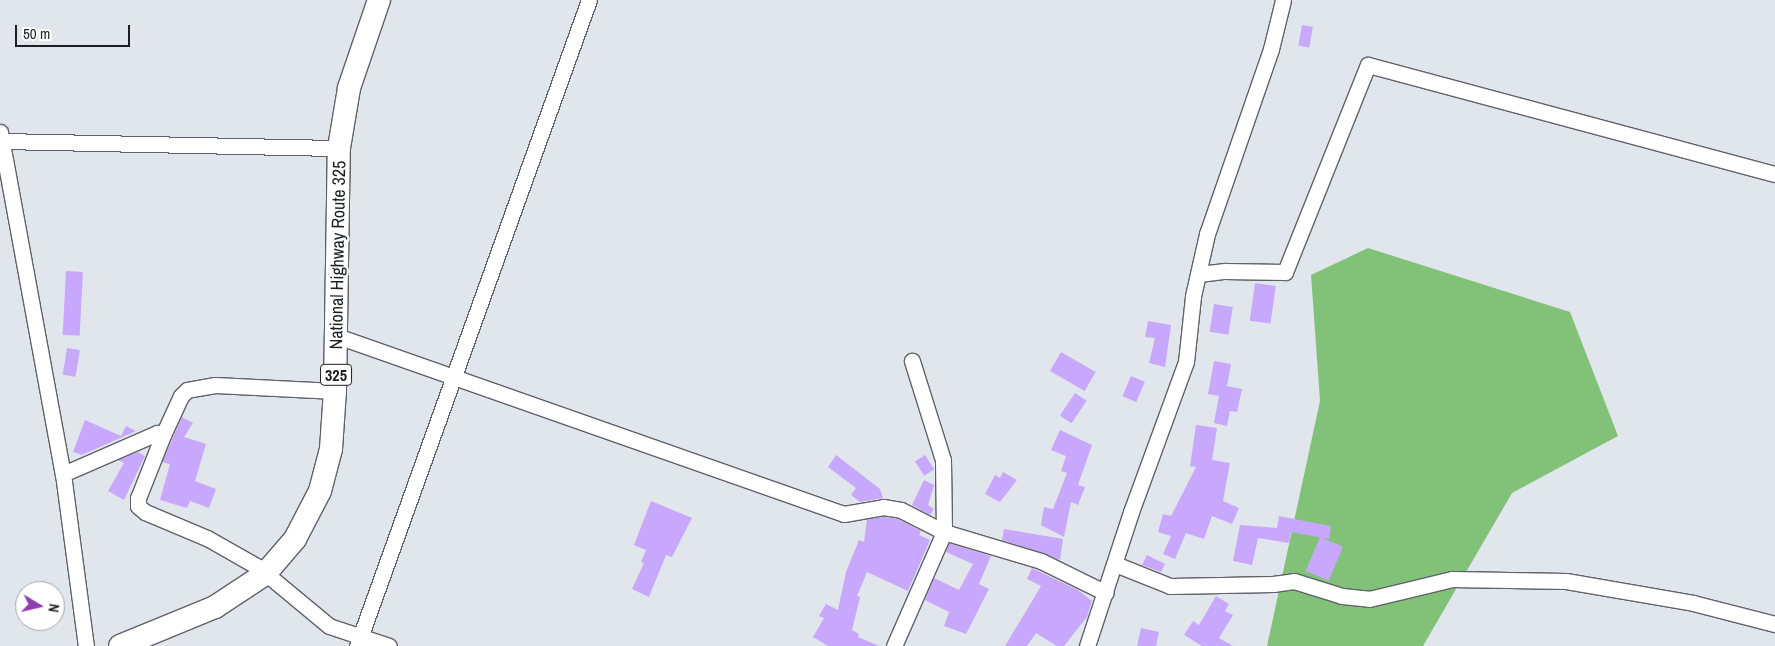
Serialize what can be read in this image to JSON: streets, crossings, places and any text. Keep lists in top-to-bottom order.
{
  "streets": {
    "highway": ["National Highway Route 325", "325"]
  },
  "scale_bar": "50 m",
  "north": "right"
}
